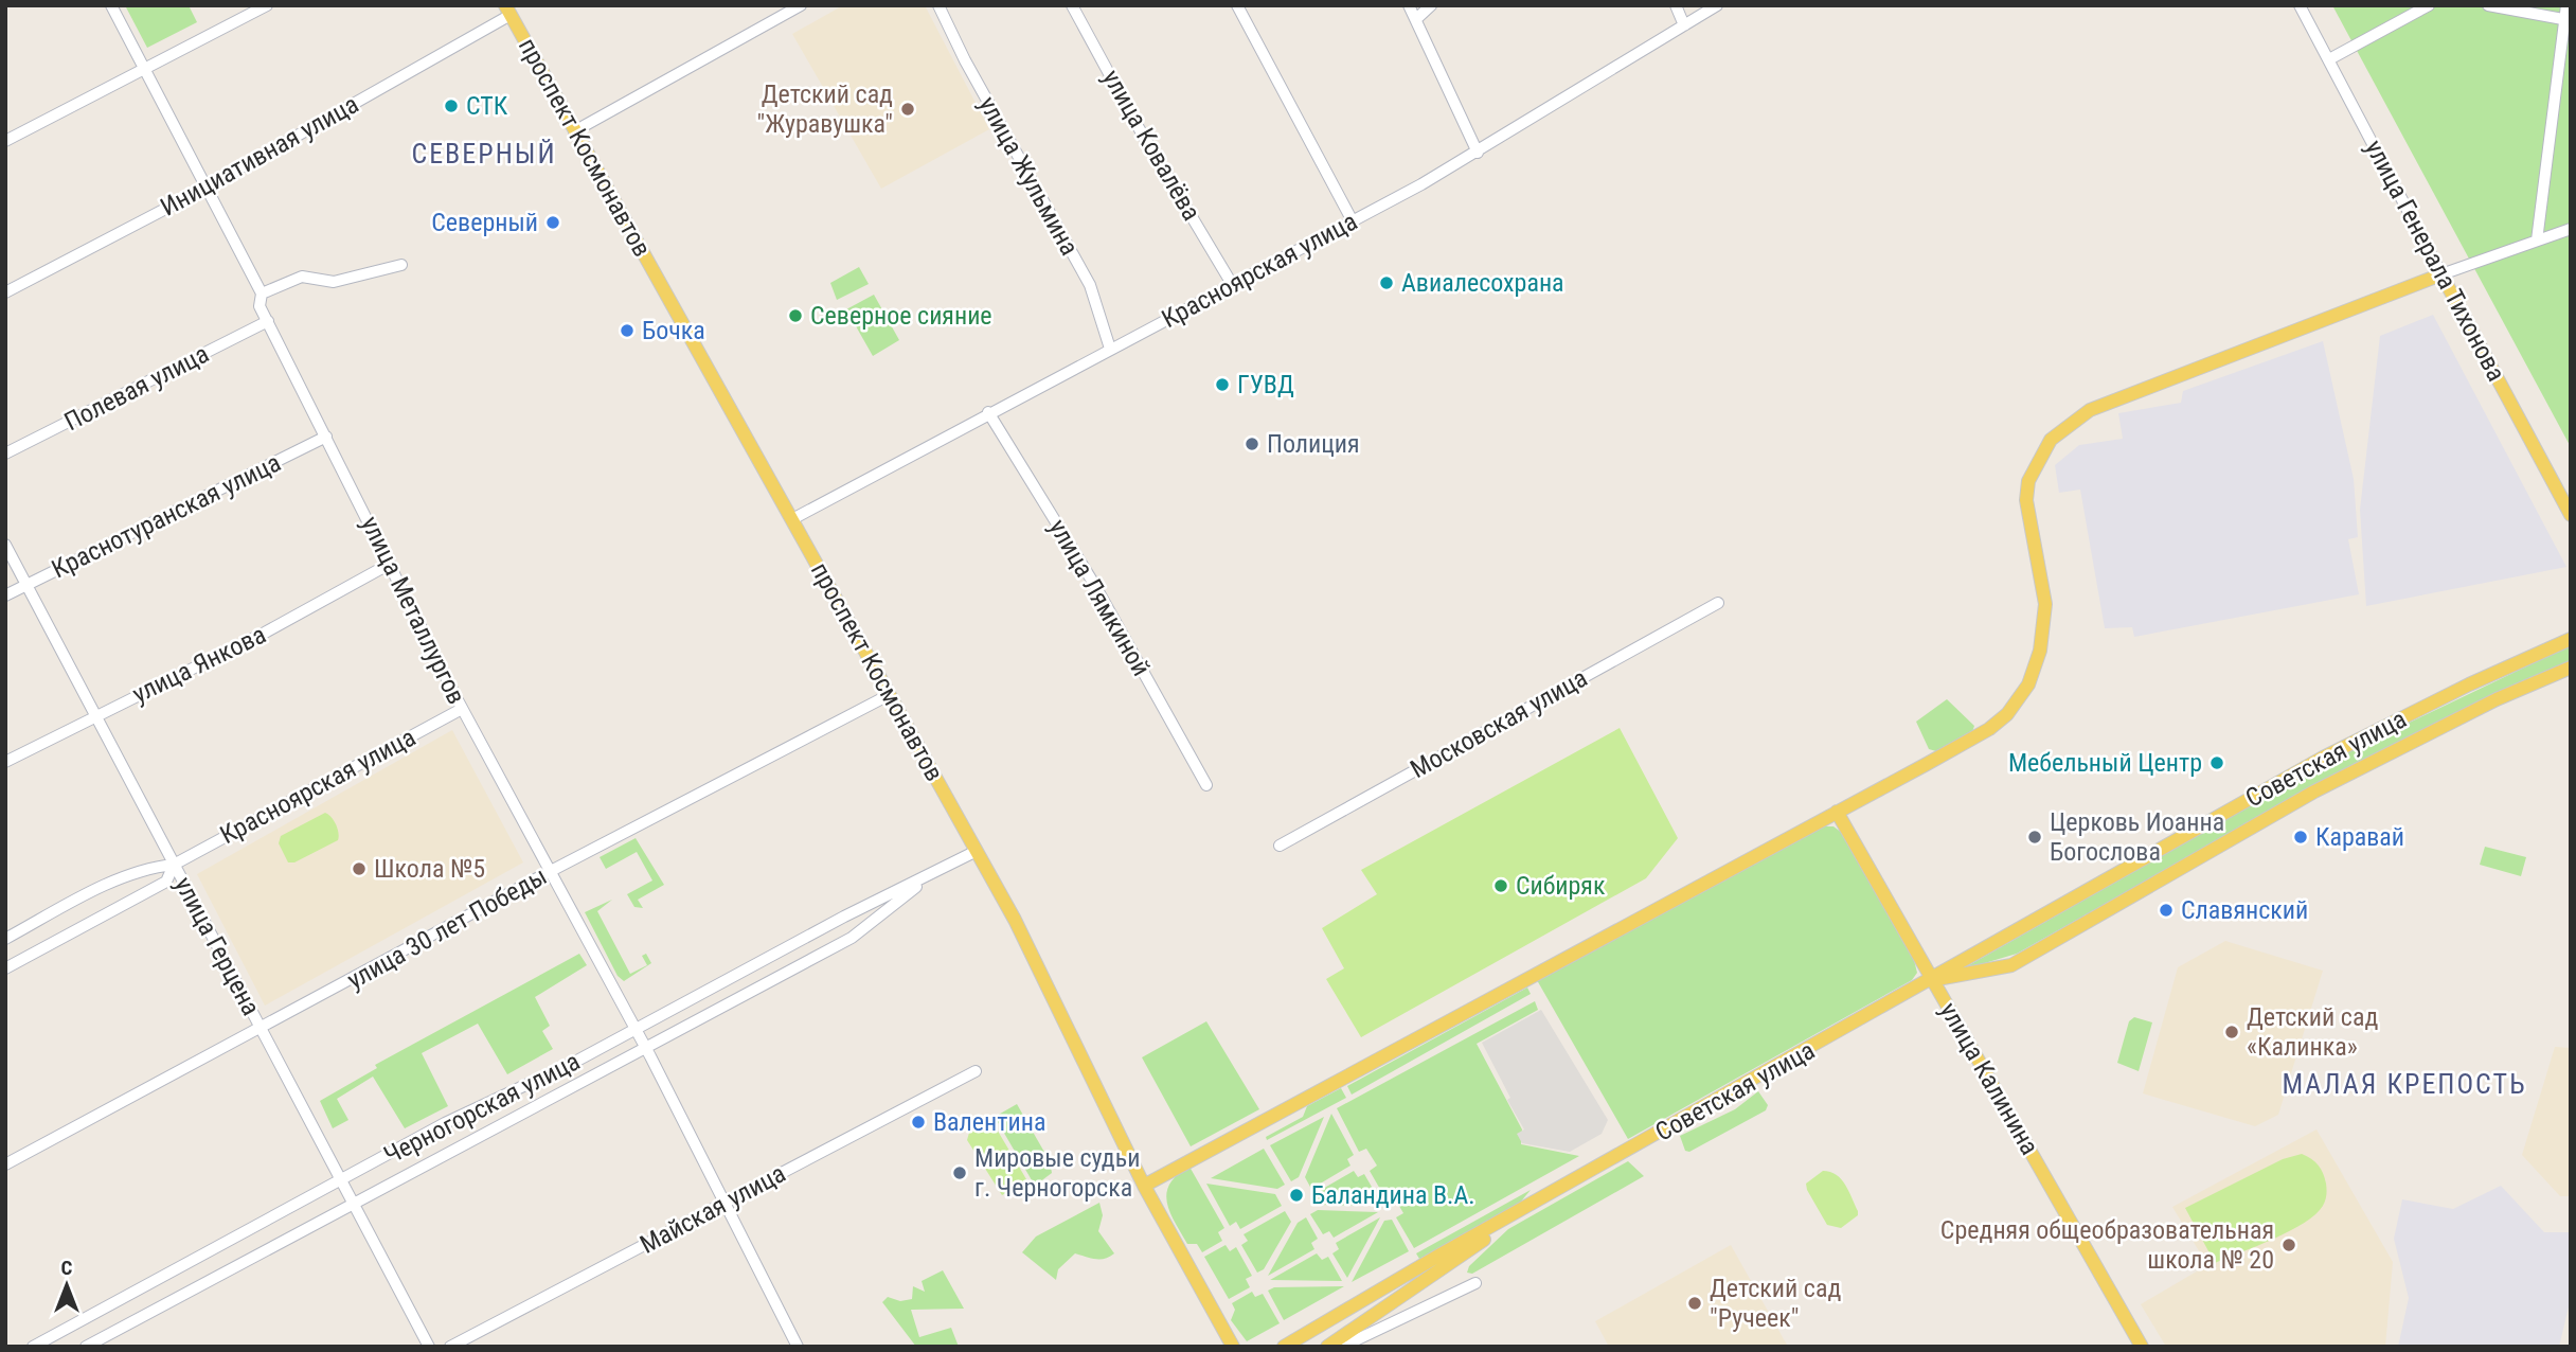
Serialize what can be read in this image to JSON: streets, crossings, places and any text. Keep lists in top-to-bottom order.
{
  "streets": {
    "main road": [
      "проспект Космонавтов",
      "улица Генерала Тихонова",
      "Советская улица",
      "улица Калинина"
    ],
    "street": [
      "улица Ковалёва",
      "Инициативная улица",
      "улица Жульмина",
      "Красноярская улица",
      "Полевая улица",
      "Краснотуранская улица",
      "улица Лямкиной",
      "улица Металлургов",
      "улица Янкова",
      "Московская улица",
      "улица 30 лет Победы",
      "улица Герцена",
      "Черногорская улица",
      "Майская улица"
    ]
  },
  "crossings": [
    ["улица Ковалёва", "Красноярская улица"],
    ["проспект Космонавтов", "Инициативная улица"],
    ["проспект Космонавтов", "Красноярская улица"],
    ["проспект Космонавтов", "улица 30 лет Победы"],
    ["проспект Космонавтов", "Черногорская улица"],
    ["Инициативная улица", "улица Металлургов"],
    ["улица Жульмина", "Красноярская улица"],
    ["Красноярская улица", "улица Лямкиной"],
    ["Красноярская улица", "улица Металлургов"],
    ["Красноярская улица", "улица Герцена"],
    ["Полевая улица", "улица Металлургов"],
    ["Краснотуранская улица", "улица Металлургов"],
    ["Краснотуранская улица", "улица Герцена"],
    ["улица Металлургов", "улица Янкова"],
    ["улица Металлургов", "улица 30 лет Победы"],
    ["улица Металлургов", "Черногорская улица"],
    ["улица Металлургов", "Майская улица"],
    ["улица Янкова", "улица Герцена"],
    ["Советская улица", "улица Калинина"],
    ["улица 30 лет Победы", "улица Герцена"],
    ["улица Герцена", "Черногорская улица"]
  ],
  "districts": ["СЕВЕРНЫЙ", "МАЛАЯ КРЕПОСТЬ"],
  "places": [
    "СТК",
    "Детский сад \"Журавушка\"",
    "Северный",
    "Авиалесохрана",
    "Северное сияние",
    "Бочка",
    "ГУВД",
    "Полиция",
    "Мебельный Центр",
    "Церковь Иоанна Богослова",
    "Каравай",
    "Школа №5",
    "Сибиряк",
    "Славянский",
    "Детский сад «Калинка»",
    "Валентина",
    "Мировые судьи г. Черногорска",
    "Баландина В.А.",
    "Средняя общеобразовательная школа № 20",
    "Детский сад \"Ручеек\""
  ],
  "north": "top"
}
